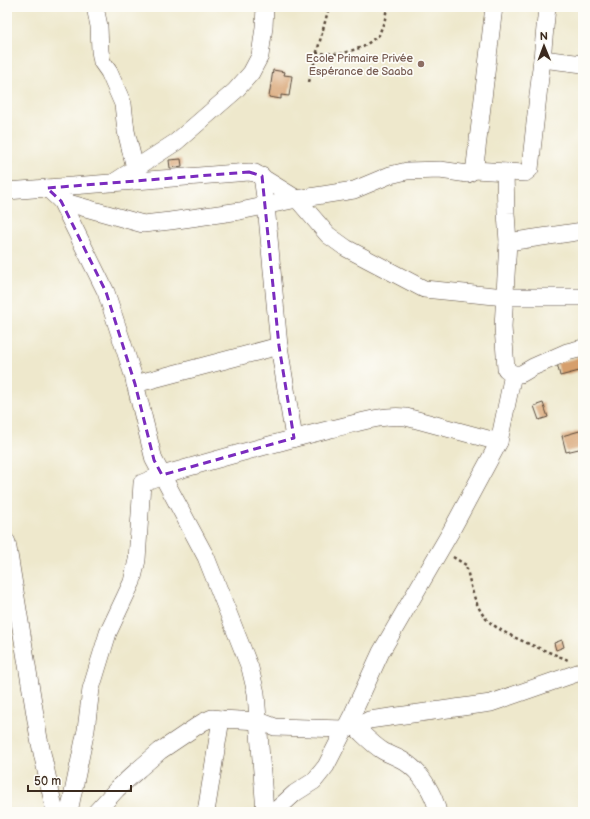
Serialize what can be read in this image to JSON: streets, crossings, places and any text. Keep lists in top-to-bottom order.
{
  "places": ["Ecole Primaire Privée Espérance de Saaba"],
  "scale_bar": "50 m",
  "north": "top"
}
